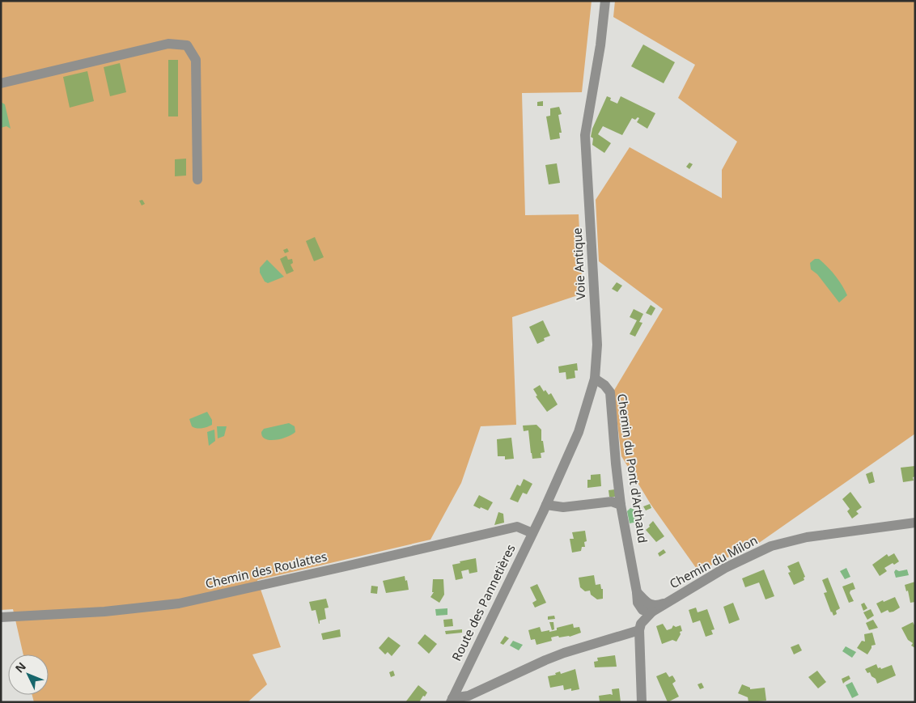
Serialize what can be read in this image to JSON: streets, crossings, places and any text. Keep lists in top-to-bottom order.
{
  "streets": {
    "street": [
      "Voie Antique",
      "Chemin du Pont d'Arthaud",
      "Chemin du Milon",
      "Chemin des Roulattes",
      "Route des Pannetières"
    ]
  },
  "crossings": [
    ["Voie Antique", "Chemin du Pont d'Arthaud"],
    ["Voie Antique", "Route des Pannetières"],
    ["Chemin des Roulattes", "Route des Pannetières"]
  ],
  "north": "top left"
}
